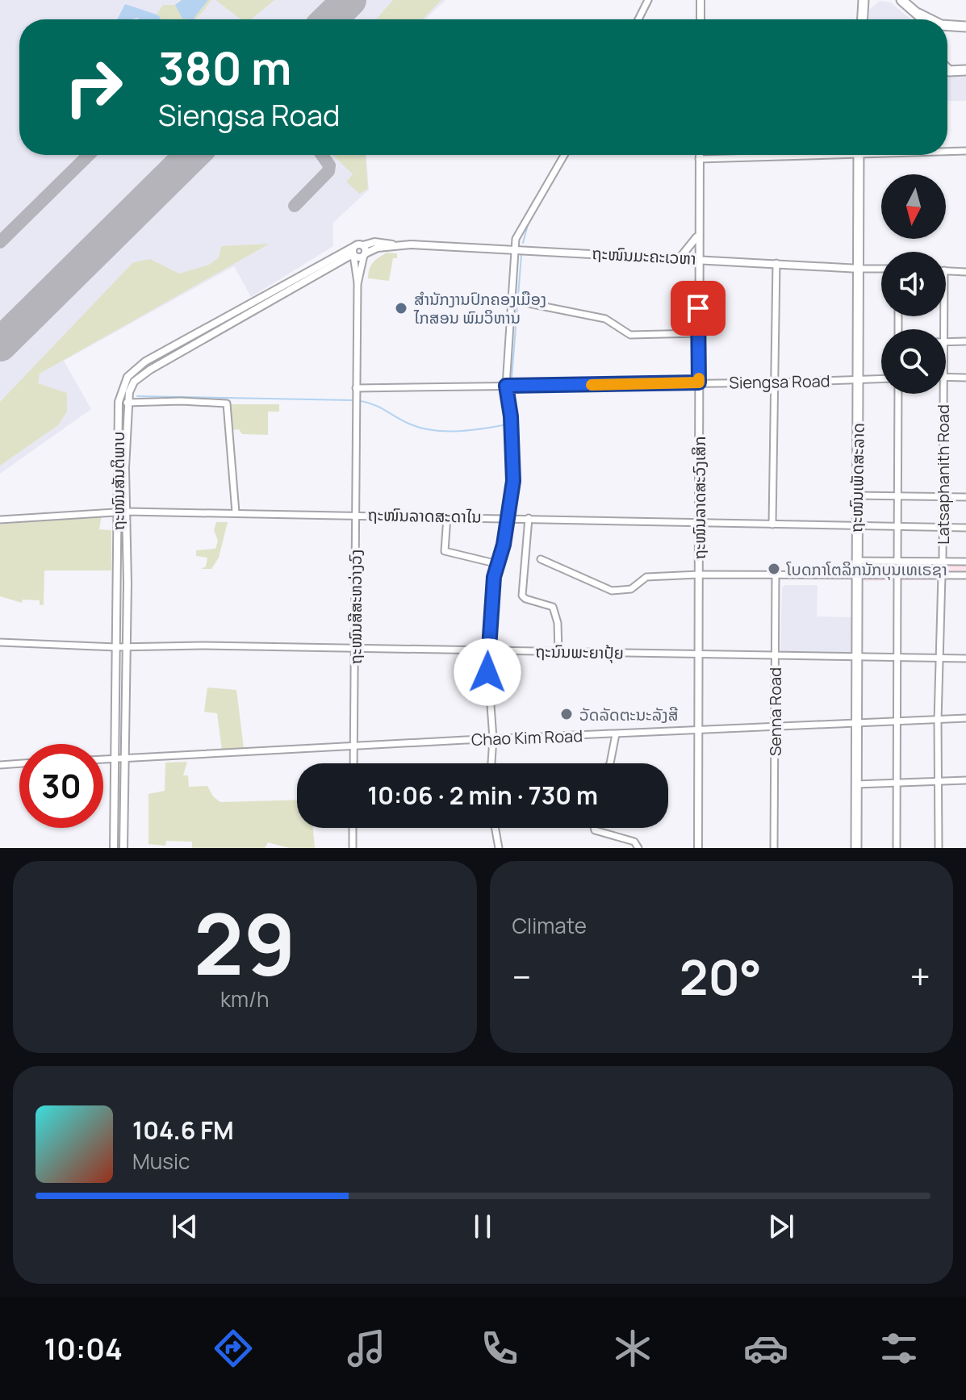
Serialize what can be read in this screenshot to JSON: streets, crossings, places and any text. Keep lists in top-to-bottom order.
{
  "streets": {
    "main road": ["ຖະໜົນເພັດສະລາດ"],
    "street": [
      "ຖະໜົນມະຄະເວຫາ",
      "Siengsa Road",
      "Latsaphanith Road",
      "ຖະໜົນສັນຕິພາບ",
      "ຖະໜົນລາດສະວົງເສິກ",
      "ຖະໜົນລາດສະດາໄນ",
      "ຖະໜົນສີສະຫວ່າງວົງ",
      "ຖະນົນພະຍາປຸ້ຍ",
      "Senna Road",
      "Chao Kim Road"
    ]
  },
  "crossings": [
    ["ຖະໜົນມະຄະເວຫາ", "ຖະໜົນເພັດສະລາດ"],
    ["ຖະໜົນມະຄະເວຫາ", "ຖະໜົນລາດສະວົງເສິກ"],
    ["Siengsa Road", "ຖະໜົນເພັດສະລາດ"],
    ["Siengsa Road", "ຖະໜົນລາດສະວົງເສິກ"],
    ["Siengsa Road", "ຖະໜົນສີສະຫວ່າງວົງ"],
    ["Latsaphanith Road", "ຖະໜົນລາດສະດາໄນ"],
    ["ຖະໜົນເພັດສະລາດ", "ຖະໜົນລາດສະດາໄນ"],
    ["ຖະໜົນເພັດສະລາດ", "ຖະນົນພະຍາປຸ້ຍ"],
    ["ຖະໜົນເພັດສະລາດ", "Chao Kim Road"],
    ["ຖະໜົນສັນຕິພາບ", "ຖະໜົນລາດສະດາໄນ"],
    ["ຖະໜົນສັນຕິພາບ", "ຖະນົນພະຍາປຸ້ຍ"],
    ["ຖະໜົນສັນຕິພາບ", "Chao Kim Road"],
    ["ຖະໜົນລາດສະວົງເສິກ", "ຖະໜົນລາດສະດາໄນ"],
    ["ຖະໜົນລາດສະວົງເສິກ", "ຖະນົນພະຍາປຸ້ຍ"],
    ["ຖະໜົນລາດສະວົງເສິກ", "Chao Kim Road"],
    ["ຖະໜົນລາດສະດາໄນ", "ຖະໜົນສີສະຫວ່າງວົງ"],
    ["ຖະໜົນສີສະຫວ່າງວົງ", "ຖະນົນພະຍາປຸ້ຍ"],
    ["ຖະໜົນສີສະຫວ່າງວົງ", "Chao Kim Road"],
    ["ຖະນົນພະຍາປຸ້ຍ", "Senna Road"],
    ["Senna Road", "Chao Kim Road"]
  ],
  "places": ["ສຳນັກງານປົກຄອງເມືອງ ໄກສອນ ພົມວິຫານ", "ໂບດກາໂຕລິກນັກບຸນເທເຣຊາ", "ວັດລັດຕະນະລັງສີ"],
  "north": "bottom",
  "page": {
    "turn": ["380 m", "Siengsa Road"],
    "limit": "30",
    "trip": "10:06 · 2 min · 730 m",
    "tile": [
      ["29", "km/h"],
      "Climate"
    ],
    "heat": ["−", "20°", "+"],
    "song": ["104.6 FM", "Music"],
    "tabs": "10:04"
  }
}
